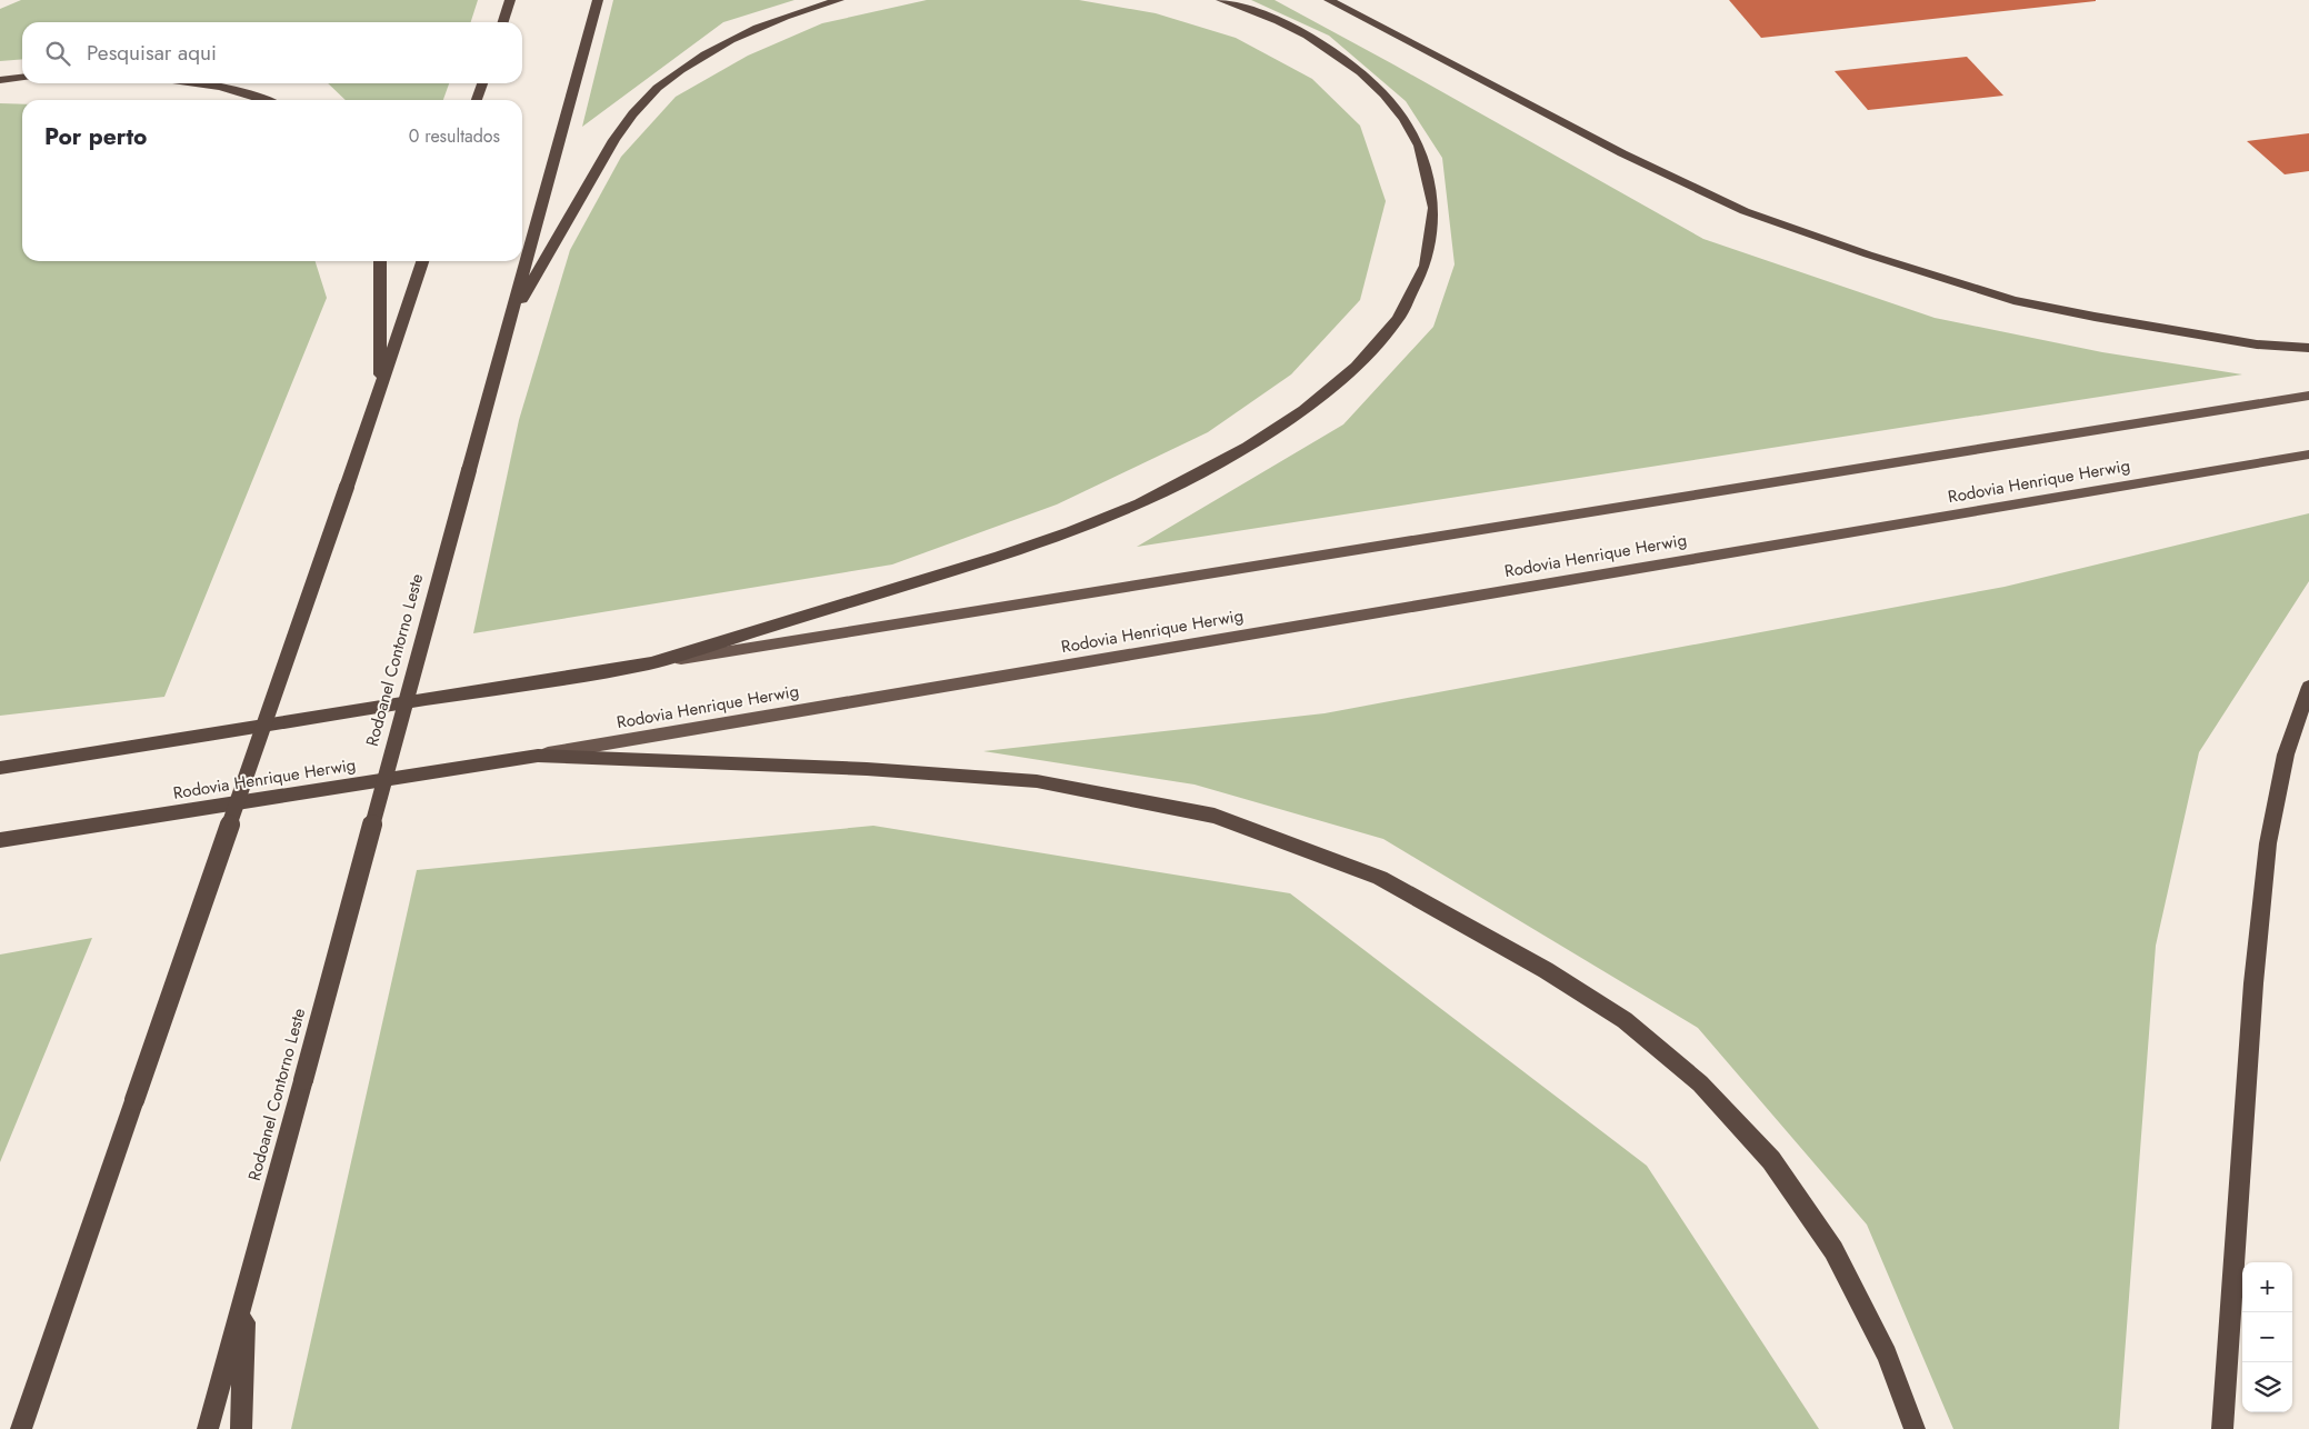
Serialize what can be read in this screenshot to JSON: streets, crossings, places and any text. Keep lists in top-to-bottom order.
{
  "streets": {
    "highway": ["Rodovia Henrique Herwig", "Rodoanel Contorno Leste"]
  },
  "page": {
    "search": "Pesquisar aqui",
    "heading": ["Por perto", "0 resultados"],
    "map_buttons": ["+", "−"]
  }
}
